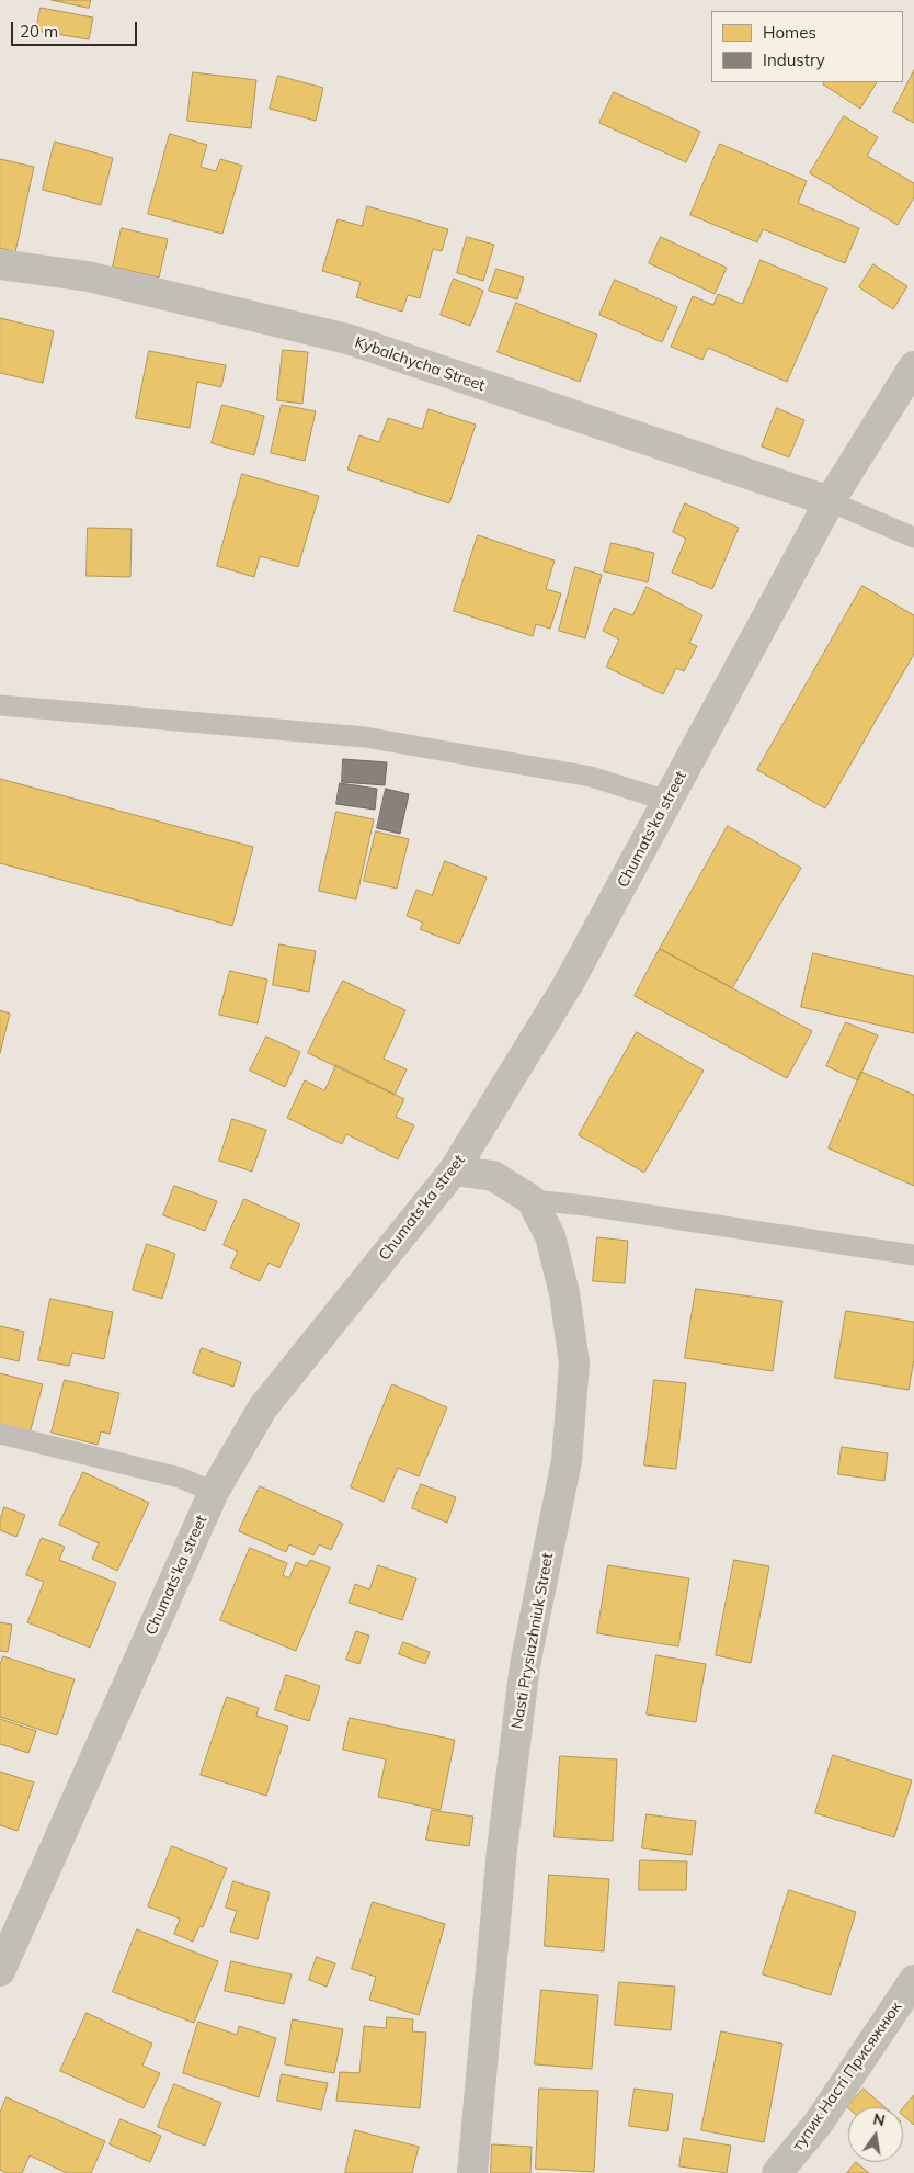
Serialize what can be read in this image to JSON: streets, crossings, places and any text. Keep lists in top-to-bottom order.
{
  "streets": {
    "street": [
      "Kybalchycha Street",
      "Chumats'ka street",
      "Nasti Prysiazhniuk Street",
      "тупик Насті Присяжнюк"
    ]
  },
  "crossings": [
    ["Kybalchycha Street", "Chumats'ka street"]
  ],
  "legend": ["Homes", "Industry"],
  "scale_bar": "20 m",
  "north": "top"
}
